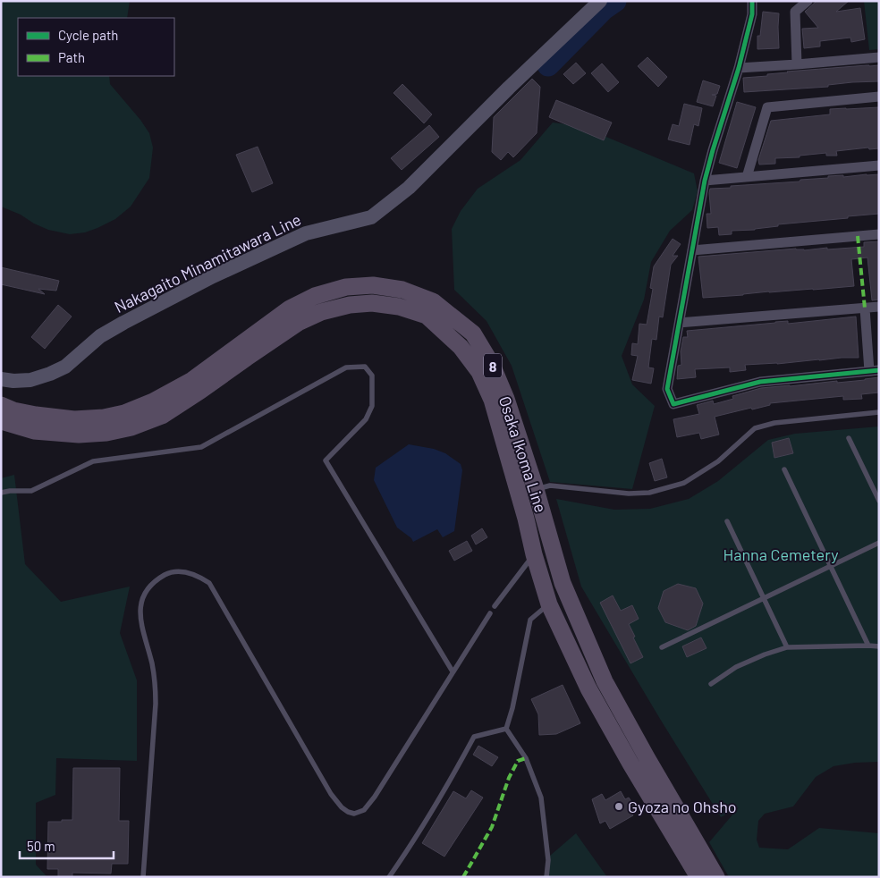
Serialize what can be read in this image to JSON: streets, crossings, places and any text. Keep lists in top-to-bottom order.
{
  "streets": {
    "main road": ["Nakagaito Minamitawara Line", "8", "Osaka Ikoma Line"]
  },
  "parks": ["Hanna Cemetery"],
  "places": ["Gyoza no Ohsho"],
  "legend": ["Cycle path", "Path"],
  "scale_bar": "50 m"
}
